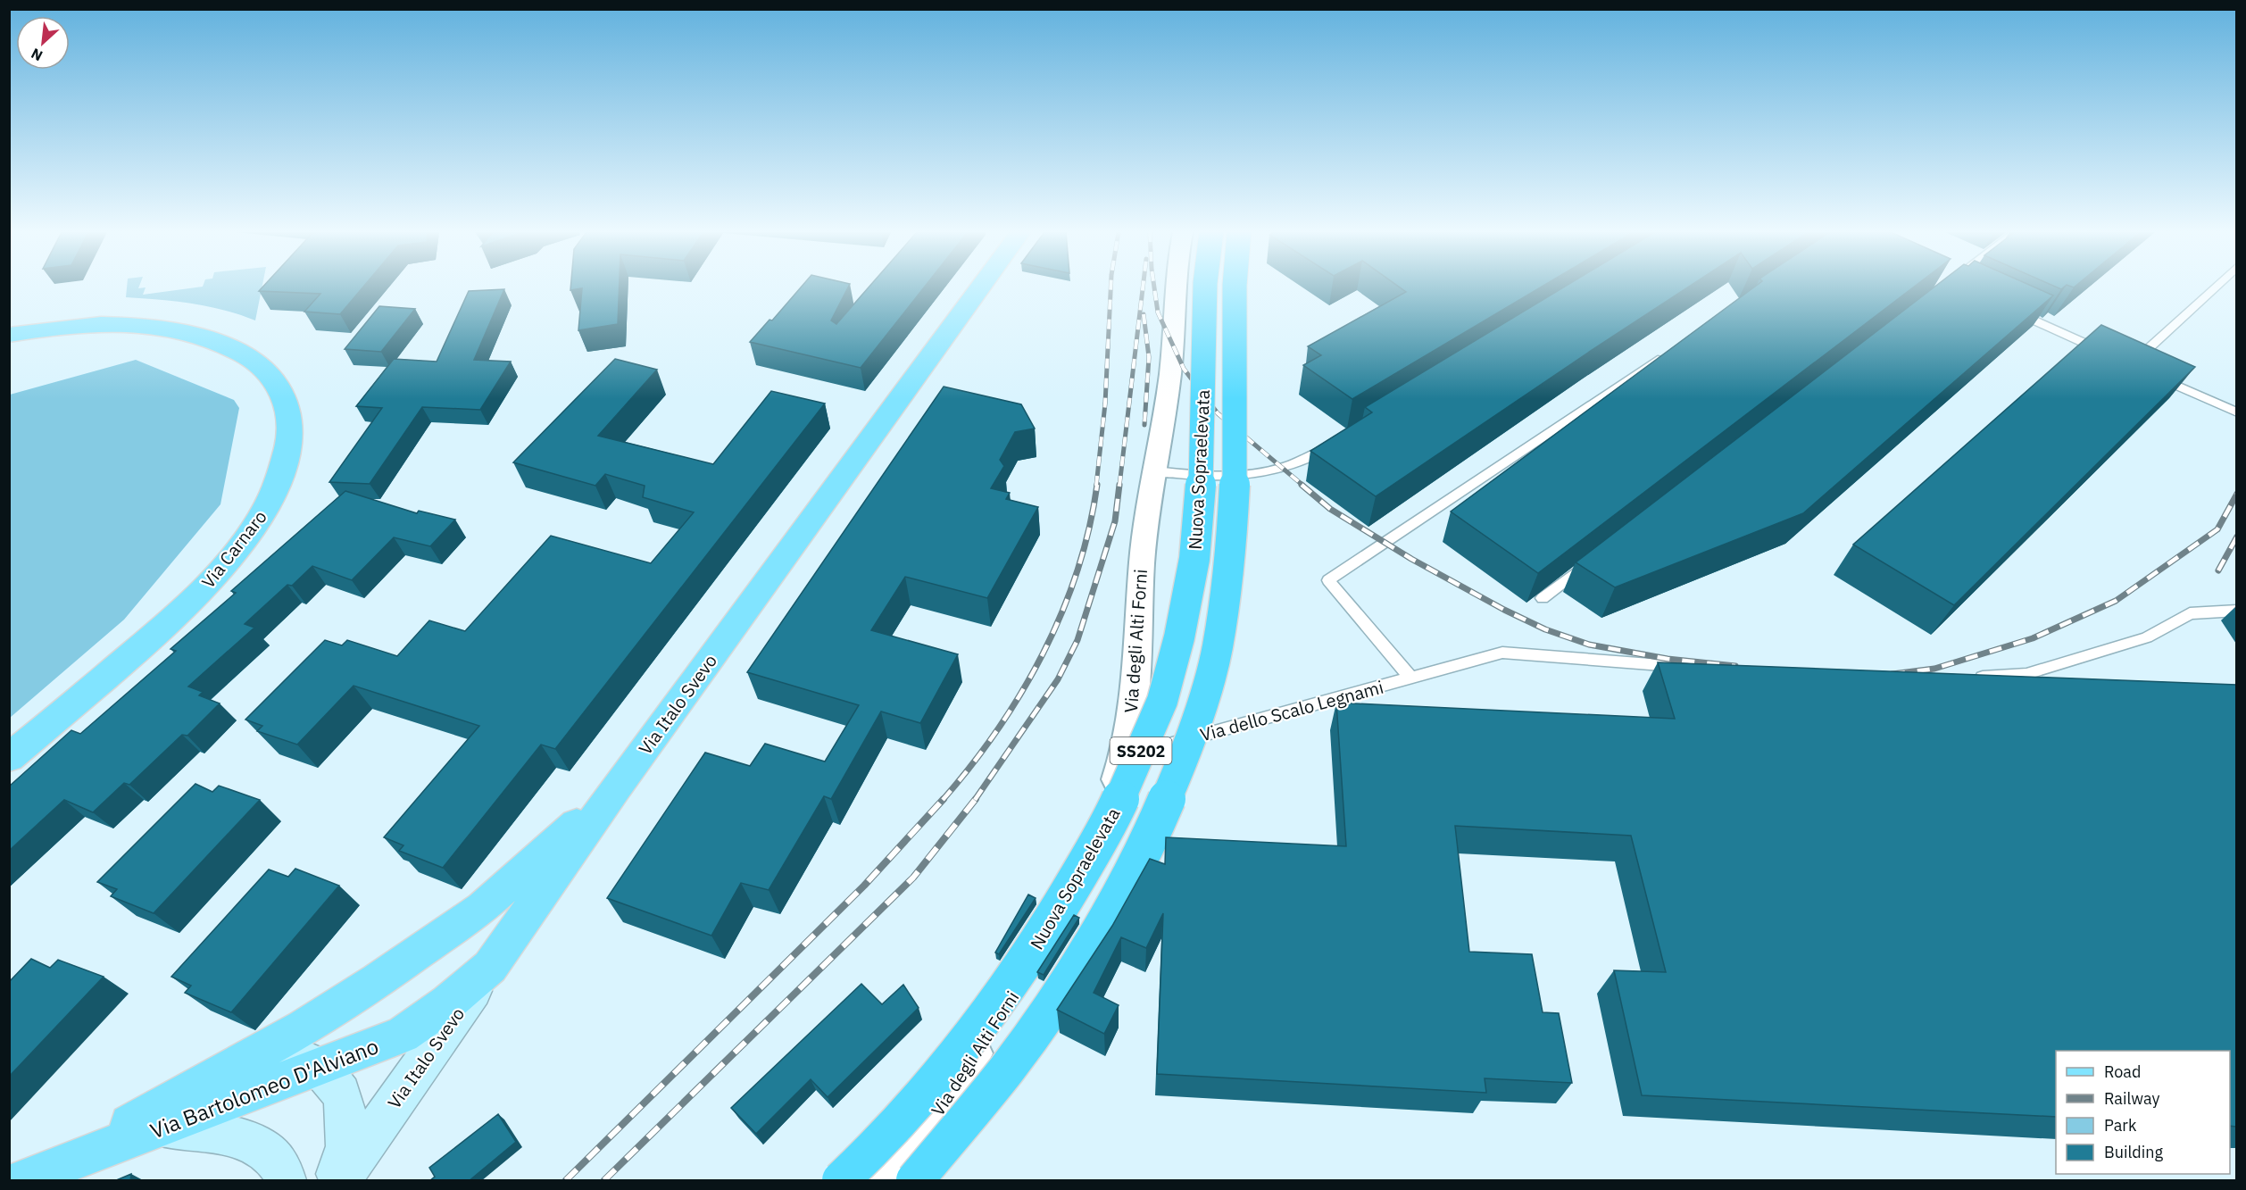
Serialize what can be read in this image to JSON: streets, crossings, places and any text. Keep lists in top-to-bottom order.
{
  "streets": {
    "highway": ["Nuova Sopraelevata", "SS202"],
    "main road": ["Via Carnaro", "Via Italo Svevo", "Via Bartolomeo D'Alviano"],
    "street": ["Via degli Alti Forni"],
    "lane": ["Via dello Scalo Legnami"]
  },
  "crossings": [
    ["Via degli Alti Forni", "Via dello Scalo Legnami"],
    ["Via Italo Svevo", "Via Bartolomeo D'Alviano"]
  ],
  "legend": [
    "Road",
    "Railway",
    "Park",
    "Building"
  ],
  "north": "bottom left"
}
